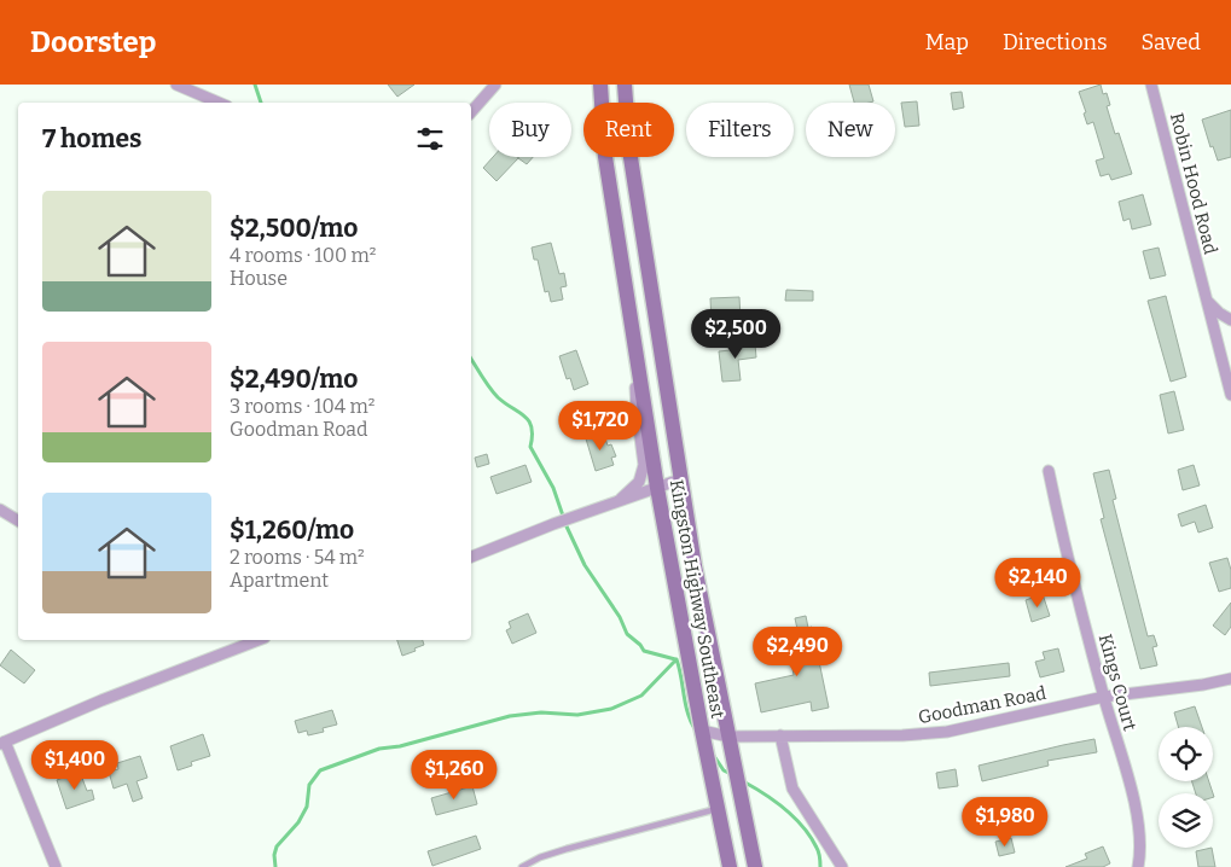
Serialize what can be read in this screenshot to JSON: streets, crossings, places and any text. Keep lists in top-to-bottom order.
{
  "streets": {
    "main road": ["Kingston Highway Southeast"],
    "street": ["Robin Hood Road", "Kings Court", "Goodman Road"]
  },
  "crossings": [
    ["Kingston Highway Southeast", "Goodman Road"],
    ["Kings Court", "Goodman Road"]
  ],
  "page": {
    "header": "Doorstep",
    "nav": ["Map", "Directions", "Saved"],
    "chip": [
      "Buy",
      "Rent",
      "Filters",
      "New"
    ],
    "heading": "7 homes",
    "list": [
      {
        "name": "$2,500/mo",
        "note": "4 rooms · 100 m² · House"
      },
      {
        "name": "$2,490/mo",
        "note": "3 rooms · 104 m² · Goodman Road"
      },
      {
        "name": "$1,260/mo",
        "note": "2 rooms · 54 m² · Apartment"
      }
    ],
    "price": [
      "$2,500",
      "$1,720",
      "$2,140",
      "$2,490",
      "$1,400",
      "$1,260",
      "$1,980"
    ]
  }
}
